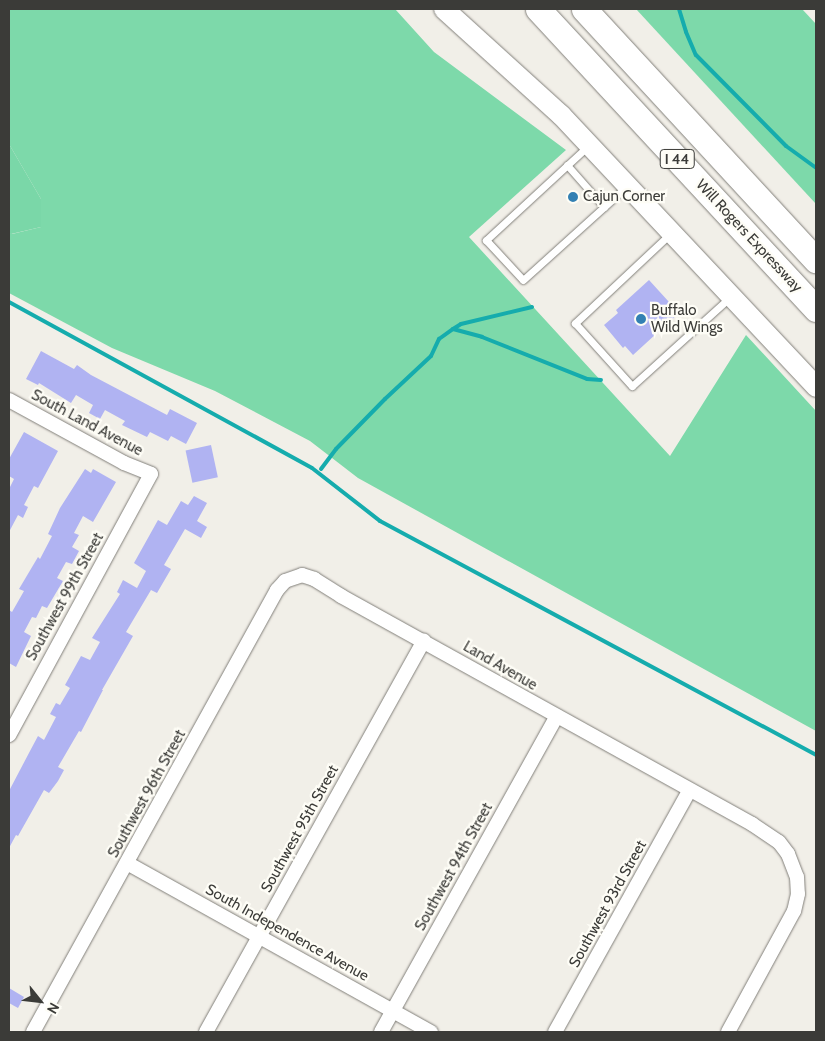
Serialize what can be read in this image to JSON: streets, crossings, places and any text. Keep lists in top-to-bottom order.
{
  "streets": {
    "highway": ["I 44", "Will Rogers Expressway"],
    "street": [
      "South Land Avenue",
      "Southwest 99th Street",
      "Land Avenue",
      "Southwest 96th Street",
      "Southwest 95th Street",
      "Southwest 94th Street",
      "Southwest 93rd Street",
      "South Independence Avenue"
    ]
  },
  "crossings": [
    ["South Land Avenue", "Southwest 99th Street"],
    ["Land Avenue", "Southwest 96th Street"],
    ["Land Avenue", "Southwest 95th Street"],
    ["Land Avenue", "Southwest 94th Street"],
    ["Land Avenue", "Southwest 93rd Street"],
    ["Southwest 96th Street", "South Independence Avenue"],
    ["Southwest 95th Street", "South Independence Avenue"],
    ["Southwest 94th Street", "South Independence Avenue"]
  ],
  "places": ["Cajun Corner", "Buffalo Wild Wings"],
  "north": "bottom right"
}
